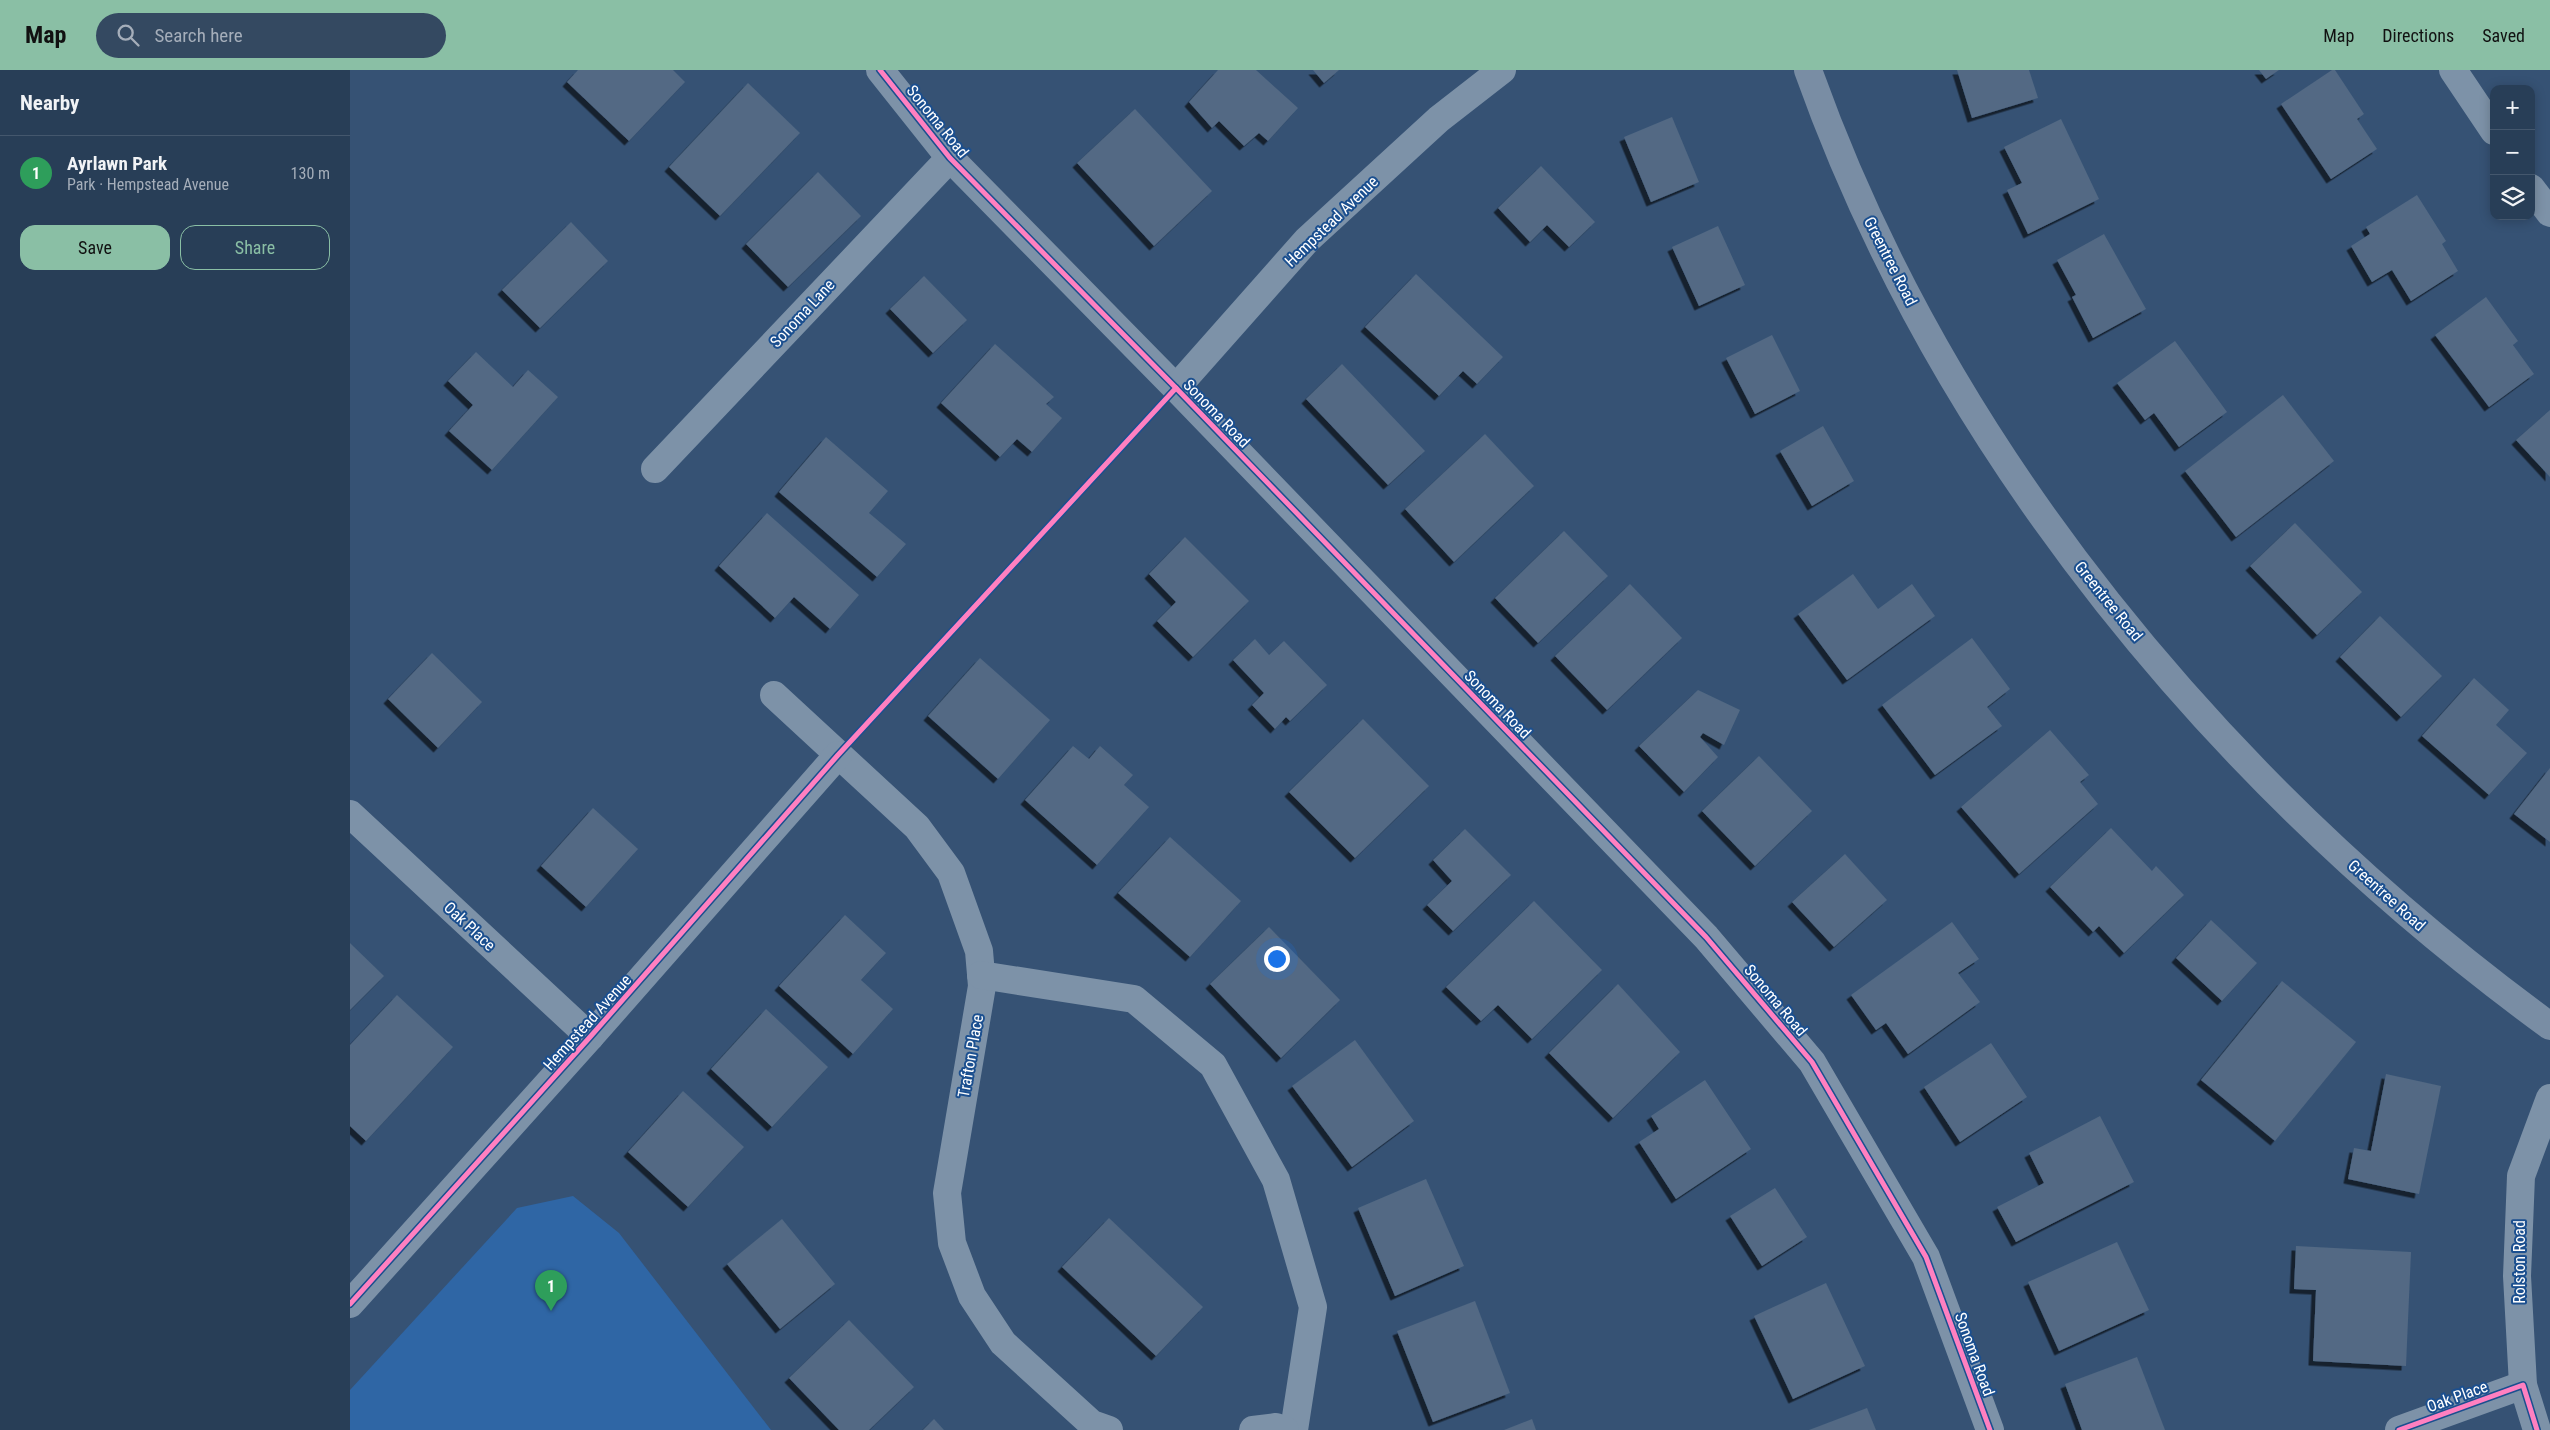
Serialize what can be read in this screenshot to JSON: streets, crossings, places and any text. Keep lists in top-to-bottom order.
{
  "streets": {
    "street": [
      "Sonoma Road",
      "Hempstead Avenue",
      "Greentree Road",
      "Sonoma Lane",
      "Oak Place",
      "Trafton Place",
      "Rolston Road"
    ]
  },
  "crossings": [
    ["Sonoma Road", "Hempstead Avenue"],
    ["Sonoma Road", "Sonoma Lane"],
    ["Hempstead Avenue", "Oak Place"],
    ["Hempstead Avenue", "Trafton Place"],
    ["Oak Place", "Rolston Road"]
  ],
  "page": {
    "header": "Map",
    "search": "Search here",
    "nav": ["Map", "Directions", "Saved"],
    "heading": "Nearby",
    "map_buttons": ["+", "−"],
    "list": [
      {
        "mark": "1",
        "name": "Ayrlawn Park",
        "note": "Park · Hempstead Avenue",
        "value": "130 m"
      }
    ],
    "buttons": ["Save", "Share"],
    "pins": "1"
  }
}
